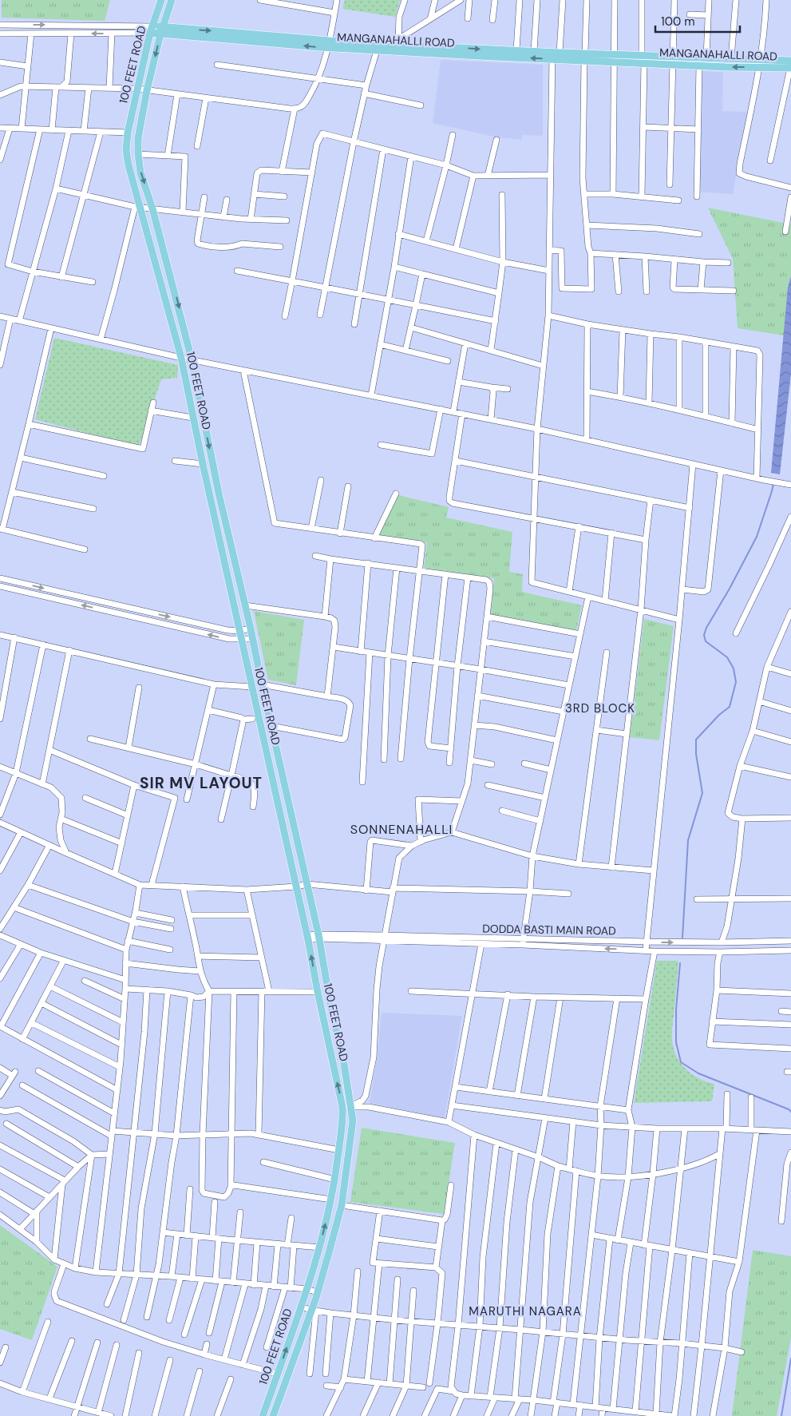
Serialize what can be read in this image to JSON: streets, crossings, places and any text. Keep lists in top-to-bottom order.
{
  "streets": {
    "main road": ["MANGANAHALLI ROAD", "100 FEET ROAD"],
    "street": ["DODDA BASTI MAIN ROAD"]
  },
  "crossings": [
    ["MANGANAHALLI ROAD", "100 FEET ROAD"],
    ["100 FEET ROAD", "DODDA BASTI MAIN ROAD"]
  ],
  "districts": [
    "3RD BLOCK",
    "SIR MV LAYOUT",
    "SONNENAHALLI",
    "MARUTHI NAGARA"
  ],
  "scale_bar": "100 m"
}
